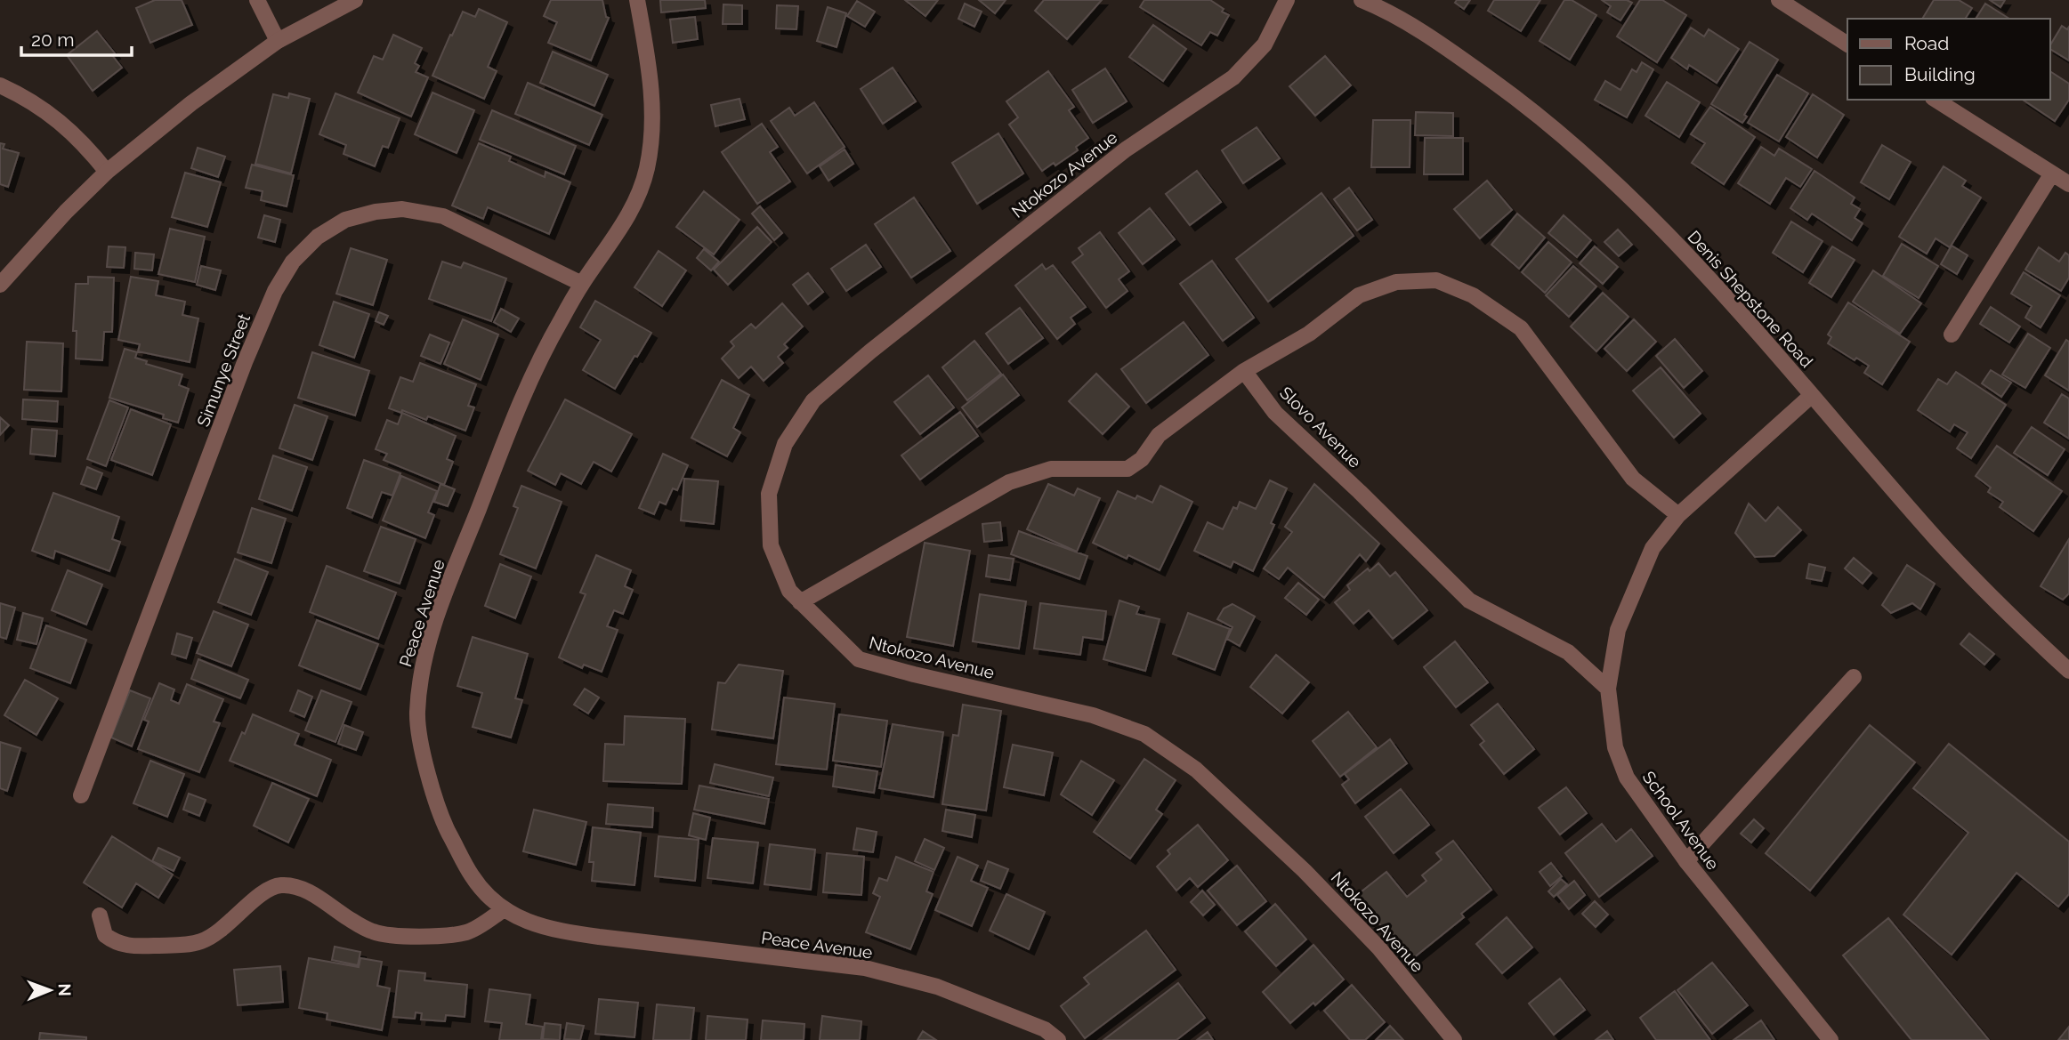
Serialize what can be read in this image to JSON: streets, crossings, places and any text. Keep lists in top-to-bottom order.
{
  "streets": {
    "street": [
      "Ntokozo Avenue",
      "Denis Shepstone Road",
      "Simunye Street",
      "Slovo Avenue",
      "Peace Avenue",
      "School Avenue"
    ]
  },
  "crossings": [
    ["Denis Shepstone Road", "School Avenue"],
    ["Simunye Street", "Peace Avenue"],
    ["Slovo Avenue", "School Avenue"]
  ],
  "legend": ["Road", "Building"],
  "scale_bar": "20 m",
  "north": "right"
}
